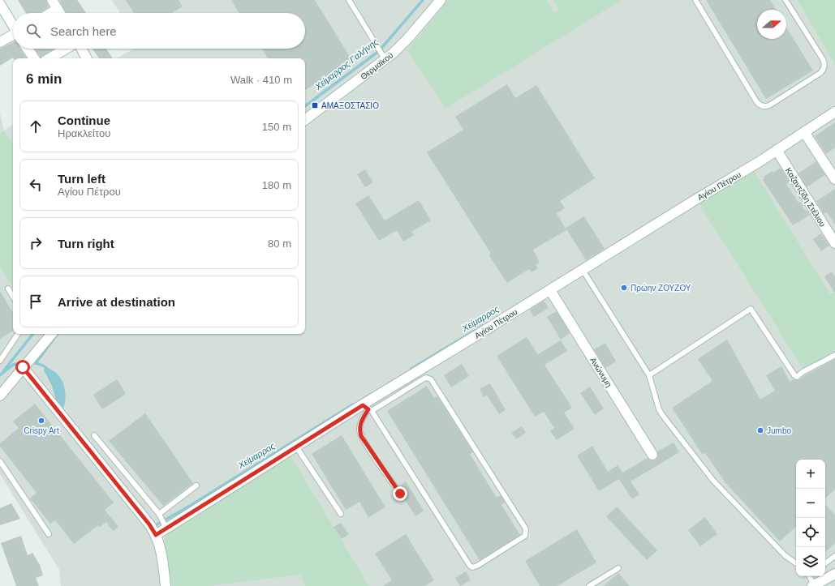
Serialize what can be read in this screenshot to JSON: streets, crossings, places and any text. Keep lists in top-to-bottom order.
{
  "streets": {
    "street": [
      "Θερμαϊκού",
      "Αγίου Πέτρου",
      "Καζαντζίδη Στέλιου",
      "Ανώνυμη"
    ]
  },
  "crossings": [
    ["Αγίου Πέτρου", "Καζαντζίδη Στέλιου"],
    ["Αγίου Πέτρου", "Ανώνυμη"]
  ],
  "water": ["Χείμαρρος Γαλήνης", "Χείμαρρος"],
  "places": {
    "transit": ["ΑΜΑΞΟΣΤΑΣΙΟ"],
    "other": ["Πρώην ΖΟΥΖΟΥ", "Crispy Art", "Jumbo"]
  },
  "north": "right",
  "page": {
    "search": "Search here",
    "heading": ["6 min", "Walk · 410 m"],
    "list": [
      ["Continue", "Ηρακλείτου", "150 m"],
      ["Turn left", "Αγίου Πέτρου", "180 m"],
      ["Turn right", "80 m"],
      "Arrive at destination"
    ],
    "map_buttons": ["+", "−"]
  }
}
